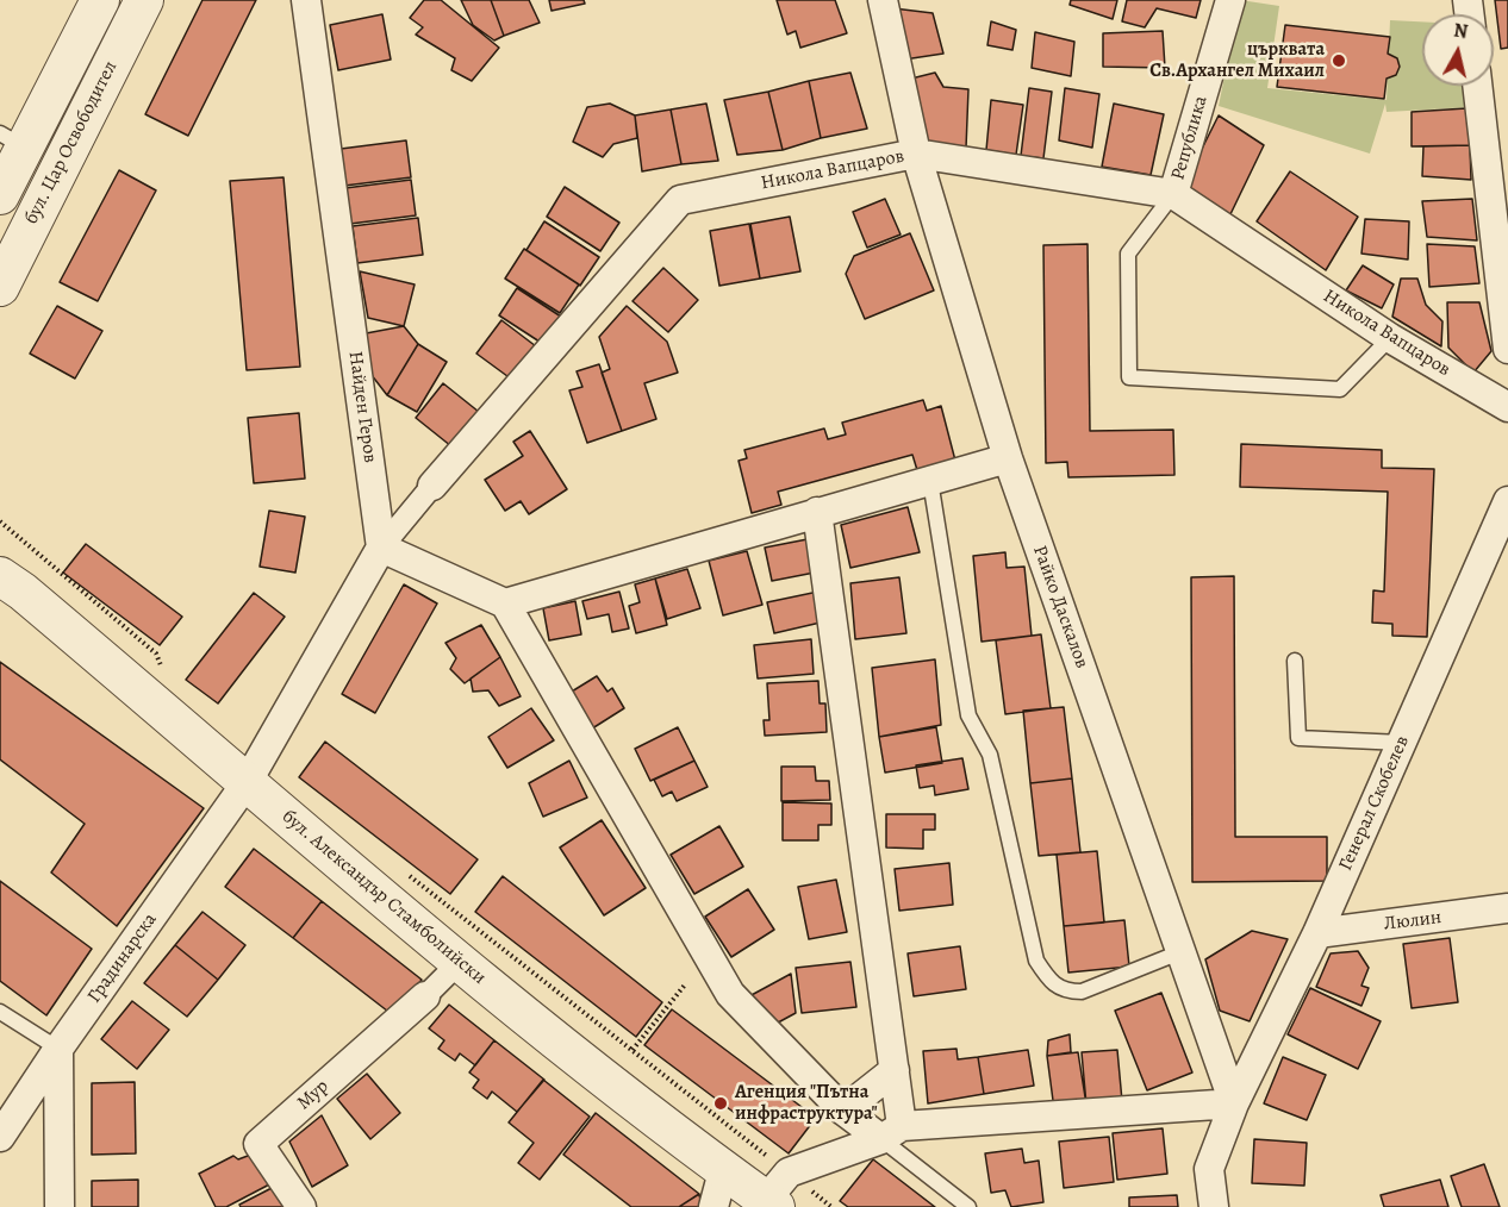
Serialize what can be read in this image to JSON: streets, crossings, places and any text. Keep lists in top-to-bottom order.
{
  "streets": {
    "street": [
      "Република",
      "бул. Цар Освободител",
      "Никола Вапцаров",
      "Найден Геров",
      "Райко Даскалов",
      "Генерал Скобелев",
      "бул. Александър Стамболийски",
      "Люлин",
      "Градинарска",
      "Мур"
    ]
  },
  "crossings": [
    ["Република", "Никола Вапцаров"],
    ["Никола Вапцаров", "Найден Геров"],
    ["Никола Вапцаров", "Райко Даскалов"],
    ["Райко Даскалов", "Генерал Скобелев"],
    ["Генерал Скобелев", "Люлин"],
    ["бул. Александър Стамболийски", "Градинарска"]
  ],
  "places": ["църквата Св.Архангел Михаил", "Агенция \"Пътна инфраструктура\""],
  "north": "top"
}
